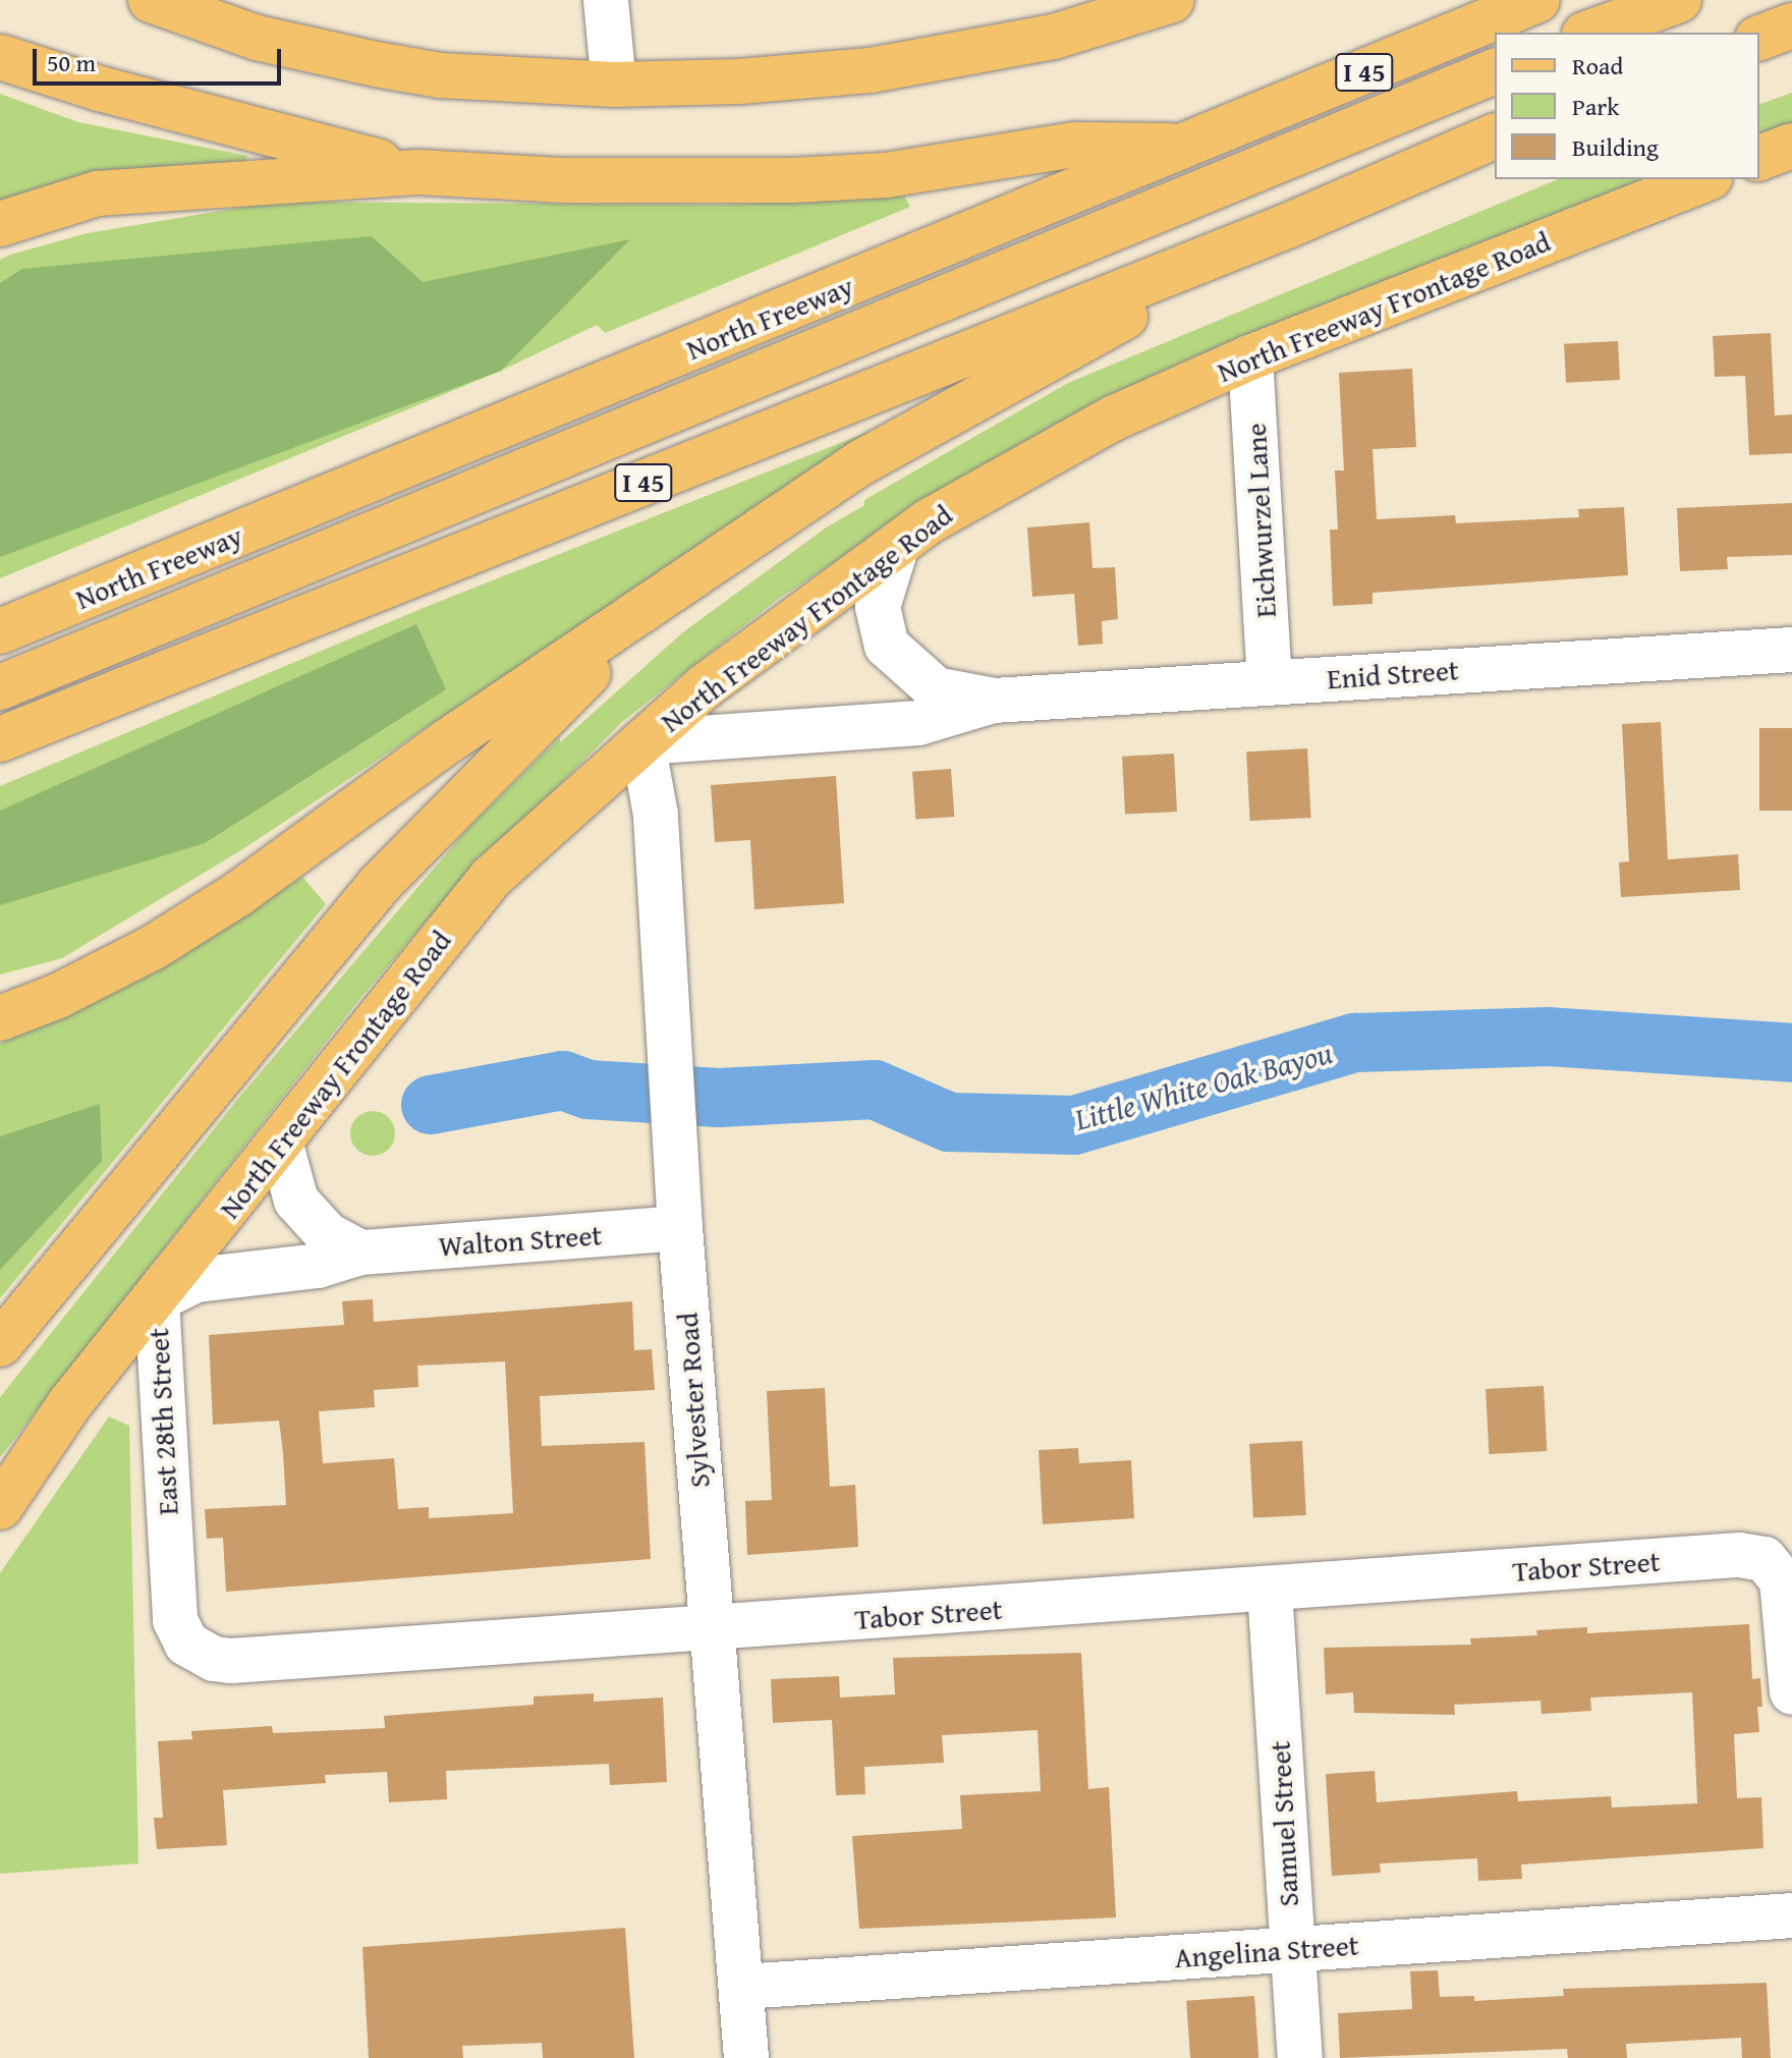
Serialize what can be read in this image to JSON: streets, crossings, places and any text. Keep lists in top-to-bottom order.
{
  "streets": {
    "main road": ["I 45", "North Freeway Frontage Road", "North Freeway"],
    "street": [
      "Eichwurzel Lane",
      "Enid Street",
      "Walton Street",
      "Sylvester Road",
      "East 28th Street",
      "Tabor Street",
      "Samuel Street",
      "Angelina Street"
    ]
  },
  "crossings": [
    ["North Freeway Frontage Road", "Eichwurzel Lane"],
    ["North Freeway Frontage Road", "Enid Street"],
    ["North Freeway Frontage Road", "Walton Street"],
    ["North Freeway Frontage Road", "Sylvester Road"],
    ["North Freeway Frontage Road", "East 28th Street"],
    ["Eichwurzel Lane", "Enid Street"],
    ["Enid Street", "Sylvester Road"],
    ["Walton Street", "Sylvester Road"],
    ["Walton Street", "East 28th Street"],
    ["Sylvester Road", "Tabor Street"],
    ["Sylvester Road", "Angelina Street"],
    ["East 28th Street", "Tabor Street"],
    ["Tabor Street", "Samuel Street"],
    ["Samuel Street", "Angelina Street"]
  ],
  "water": ["Little White Oak Bayou"],
  "legend": ["Road", "Park", "Building"],
  "scale_bar": "50 m"
}
